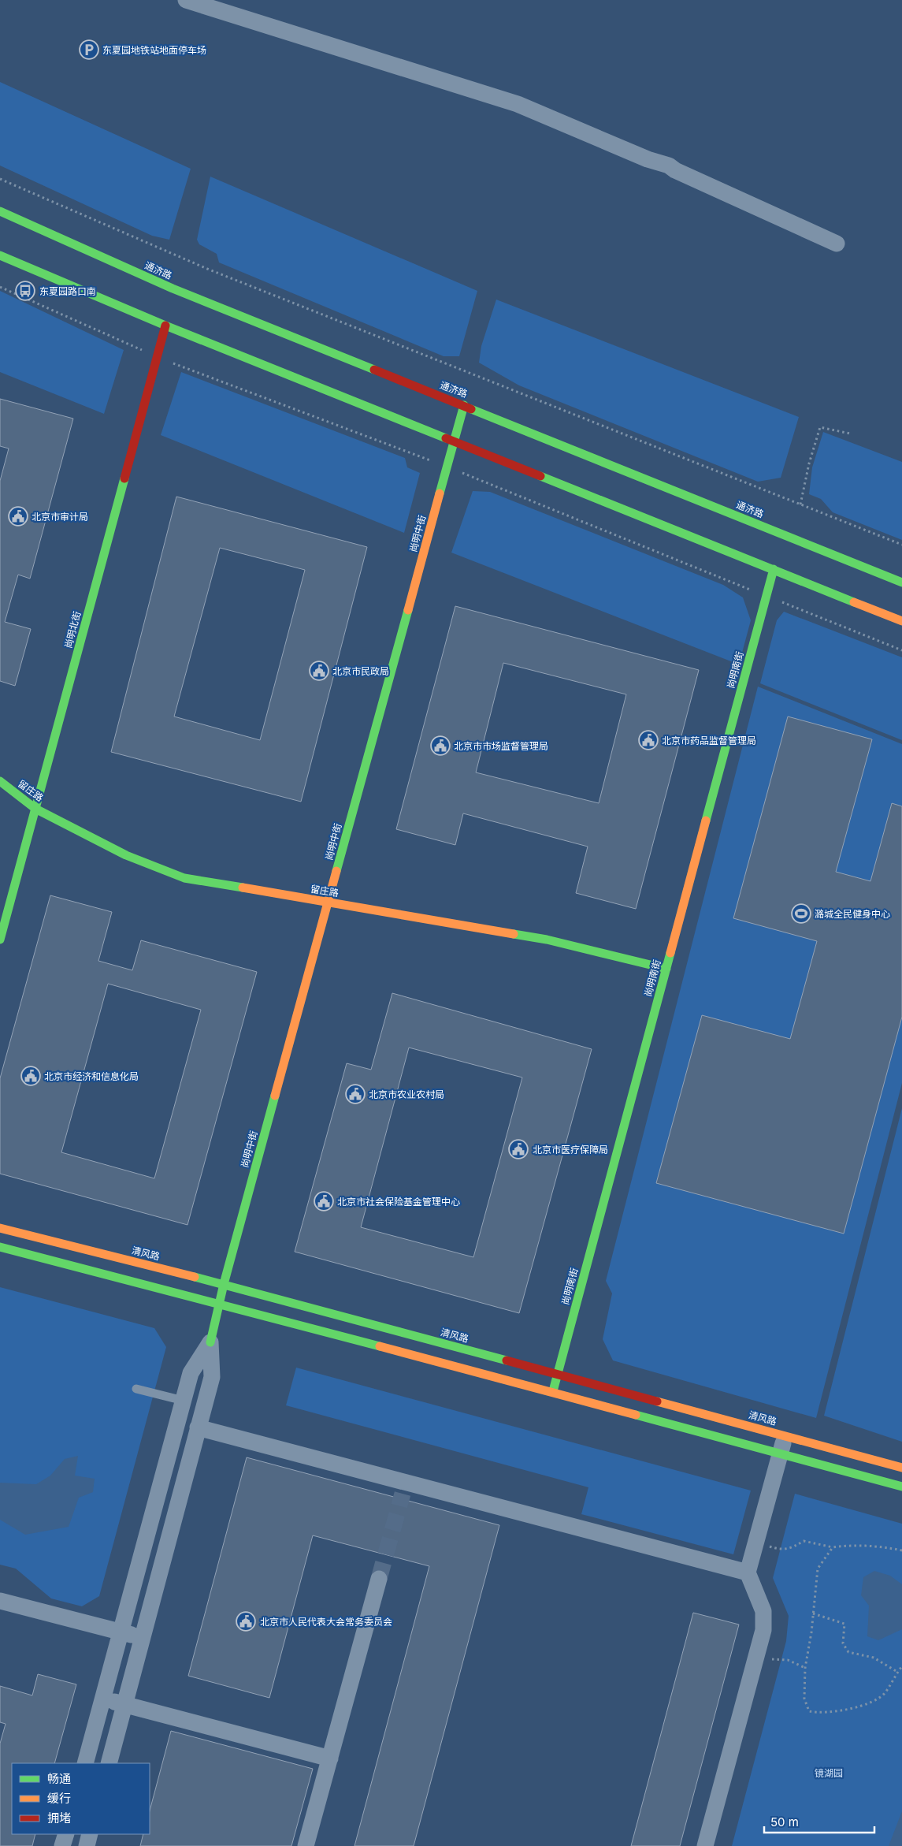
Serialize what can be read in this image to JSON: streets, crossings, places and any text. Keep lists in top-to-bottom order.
{
  "streets": {
    "street": [
      "通济路",
      "尚明中街",
      "尚明北街",
      "尚明南街",
      "留庄路",
      "清风路"
    ]
  },
  "crossings": [
    ["通济路", "尚明中街"],
    ["尚明中街", "留庄路"],
    ["尚明中街", "清风路"],
    ["尚明北街", "留庄路"],
    ["尚明南街", "留庄路"],
    ["尚明南街", "清风路"]
  ],
  "parks": ["镜湖园"],
  "places": {
    "parking": ["东夏园地铁站地面停车场"],
    "bus stop": ["东夏园路口南"],
    "public building": [
      "北京市审计局",
      "北京市民政局",
      "北京市药品监督管理局",
      "北京市市场监督管理局",
      "北京市经济和信息化局",
      "北京市农业农村局",
      "北京市医疗保障局",
      "北京市社会保险基金管理中心",
      "北京市人民代表大会常务委员会"
    ],
    "sports": ["潞城全民健身中心"]
  },
  "legend": ["畅通", "缓行", "拥堵"],
  "scale_bar": "50 m"
}
